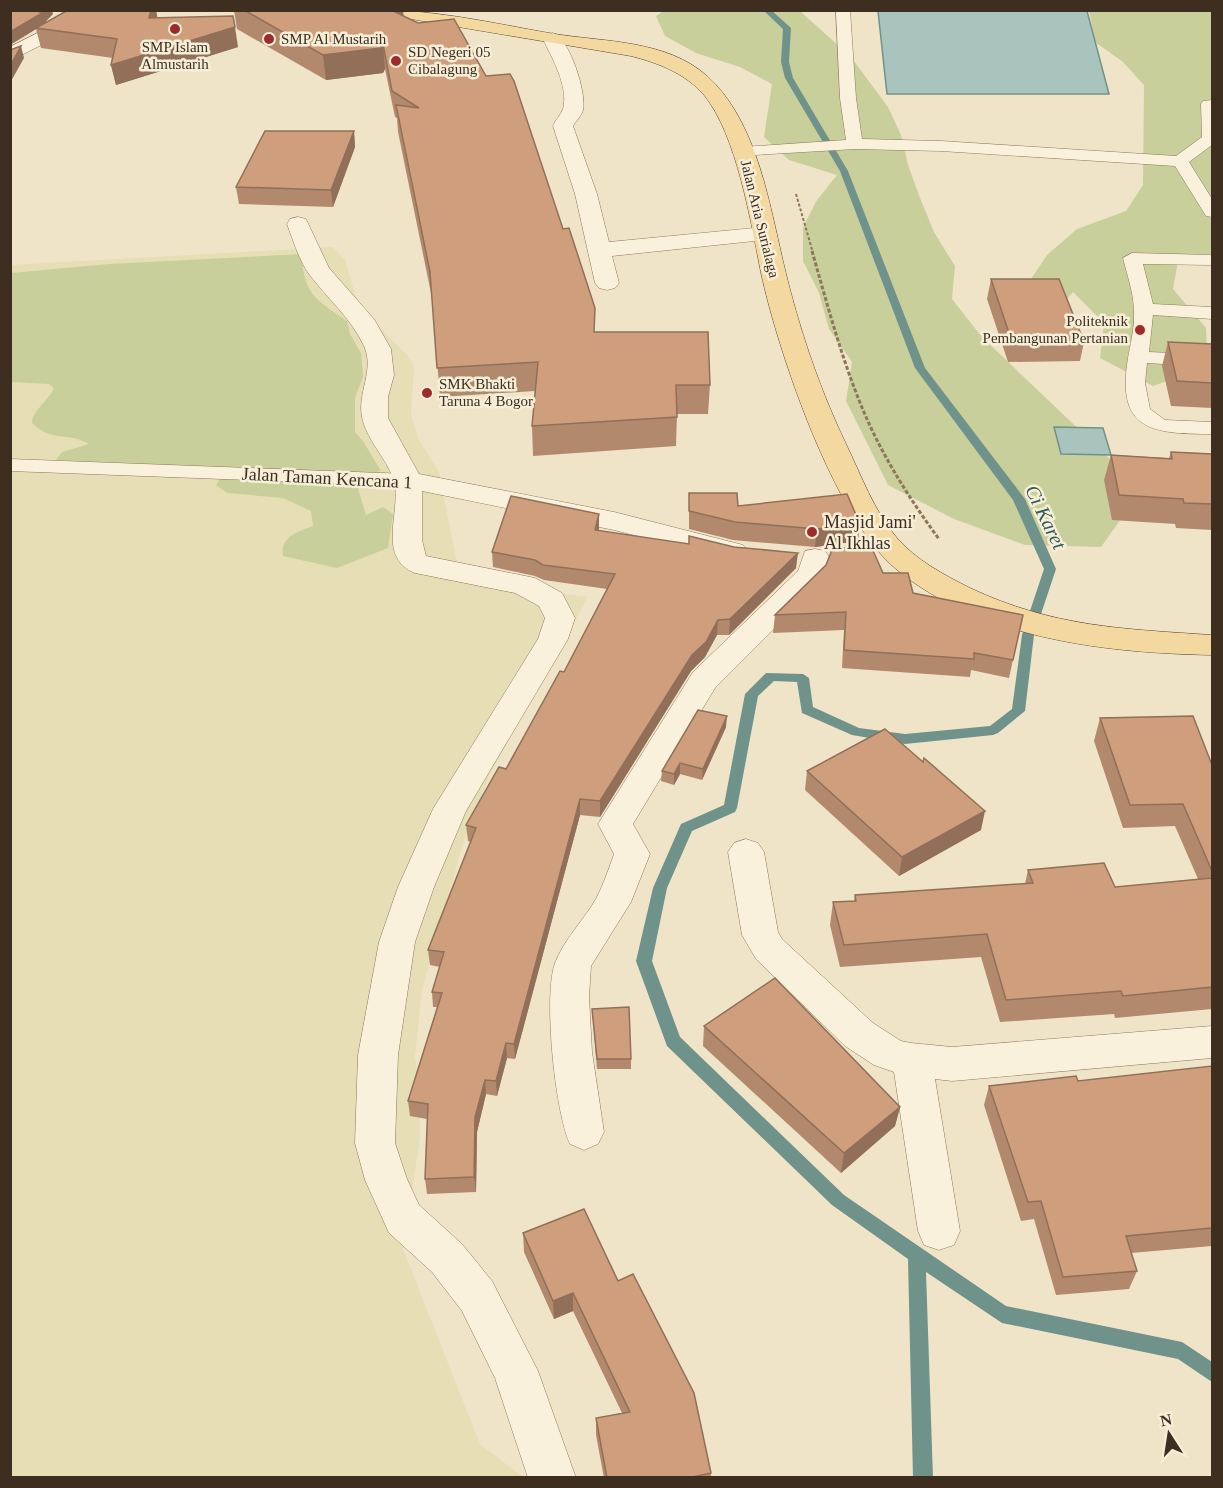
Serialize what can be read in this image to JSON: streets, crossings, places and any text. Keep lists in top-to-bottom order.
{
  "streets": {
    "main road": ["Jalan Aria Surialaga"],
    "street": ["Jalan Taman Kencana 1"]
  },
  "water": ["Ci Karet"],
  "places": [
    "SMP Islam Almustarih",
    "SMP Al Mustarih",
    "SD Negeri 05 Cibalagung",
    "Politeknik Pembangunan Pertanian",
    "SMK Bhakti Taruna 4 Bogor",
    "Masjid Jami' Al Ikhlas"
  ],
  "north": "top"
}
